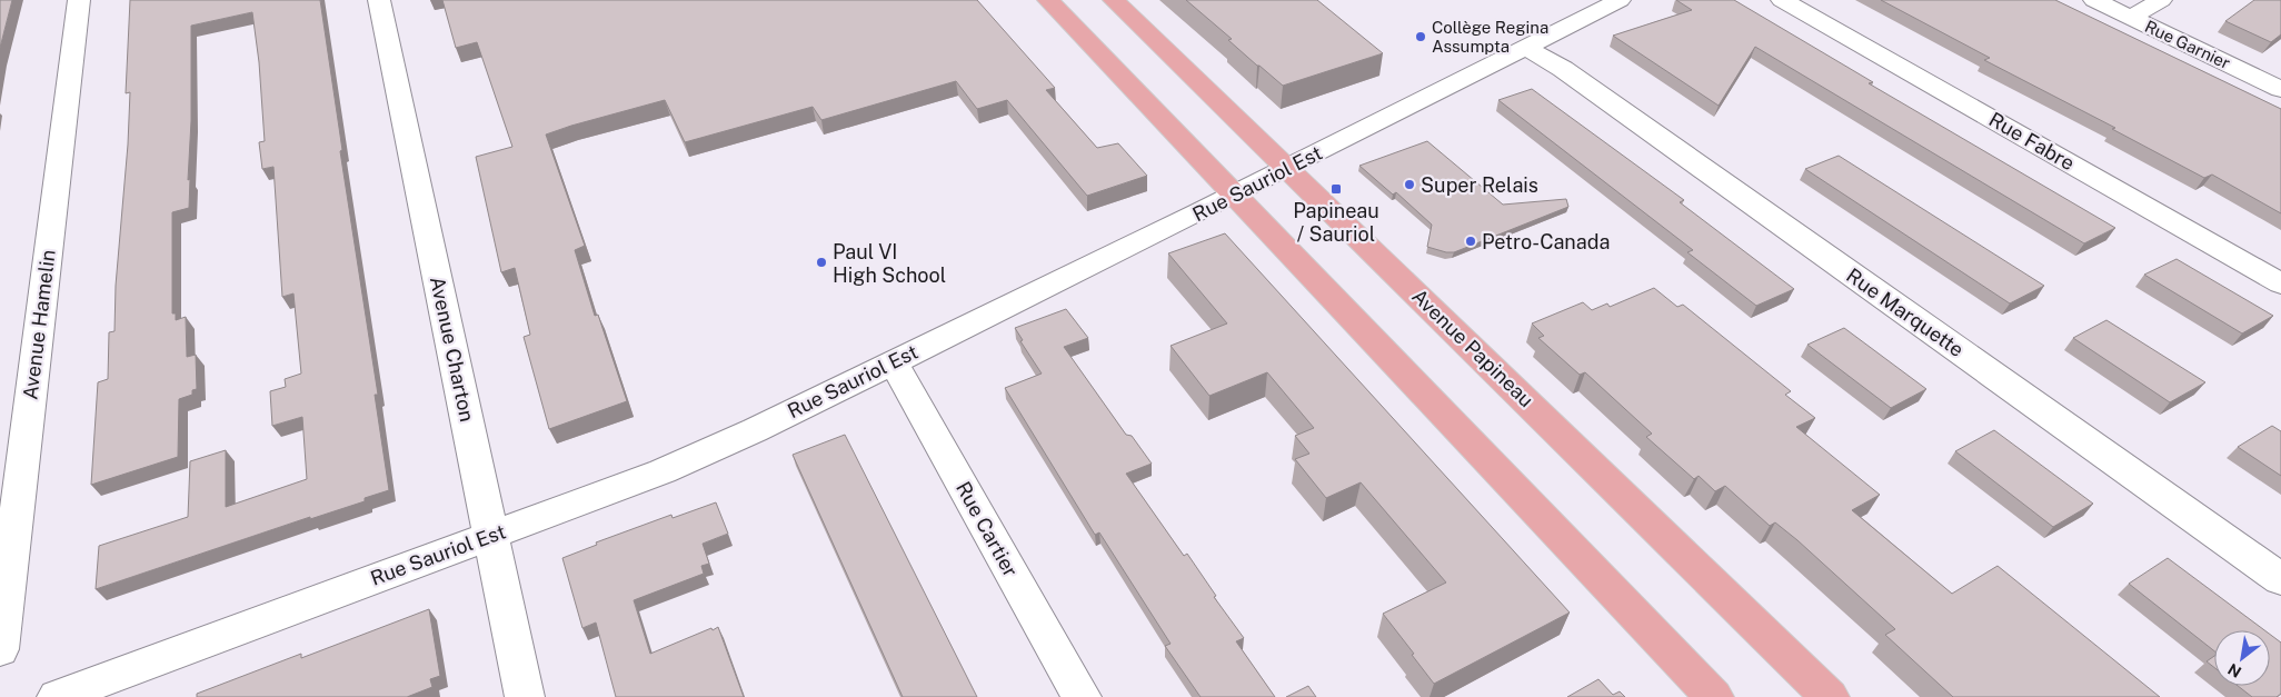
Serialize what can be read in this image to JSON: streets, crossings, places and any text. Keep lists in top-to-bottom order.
{
  "streets": {
    "main road": ["Avenue Papineau"],
    "street": [
      "Rue Garnier",
      "Rue Fabre",
      "Rue Sauriol Est",
      "Rue Marquette",
      "Avenue Hamelin",
      "Avenue Charton",
      "Rue Cartier"
    ]
  },
  "crossings": [
    ["Rue Sauriol Est", "Rue Marquette"],
    ["Rue Sauriol Est", "Avenue Papineau"],
    ["Rue Sauriol Est", "Avenue Charton"],
    ["Rue Sauriol Est", "Rue Cartier"]
  ],
  "places": {
    "other": [
      "Collège Regina Assumpta",
      "Super Relais",
      "Petro-Canada",
      "Paul VI High School"
    ],
    "transit": ["Papineau / Sauriol"]
  },
  "north": "bottom left"
}
